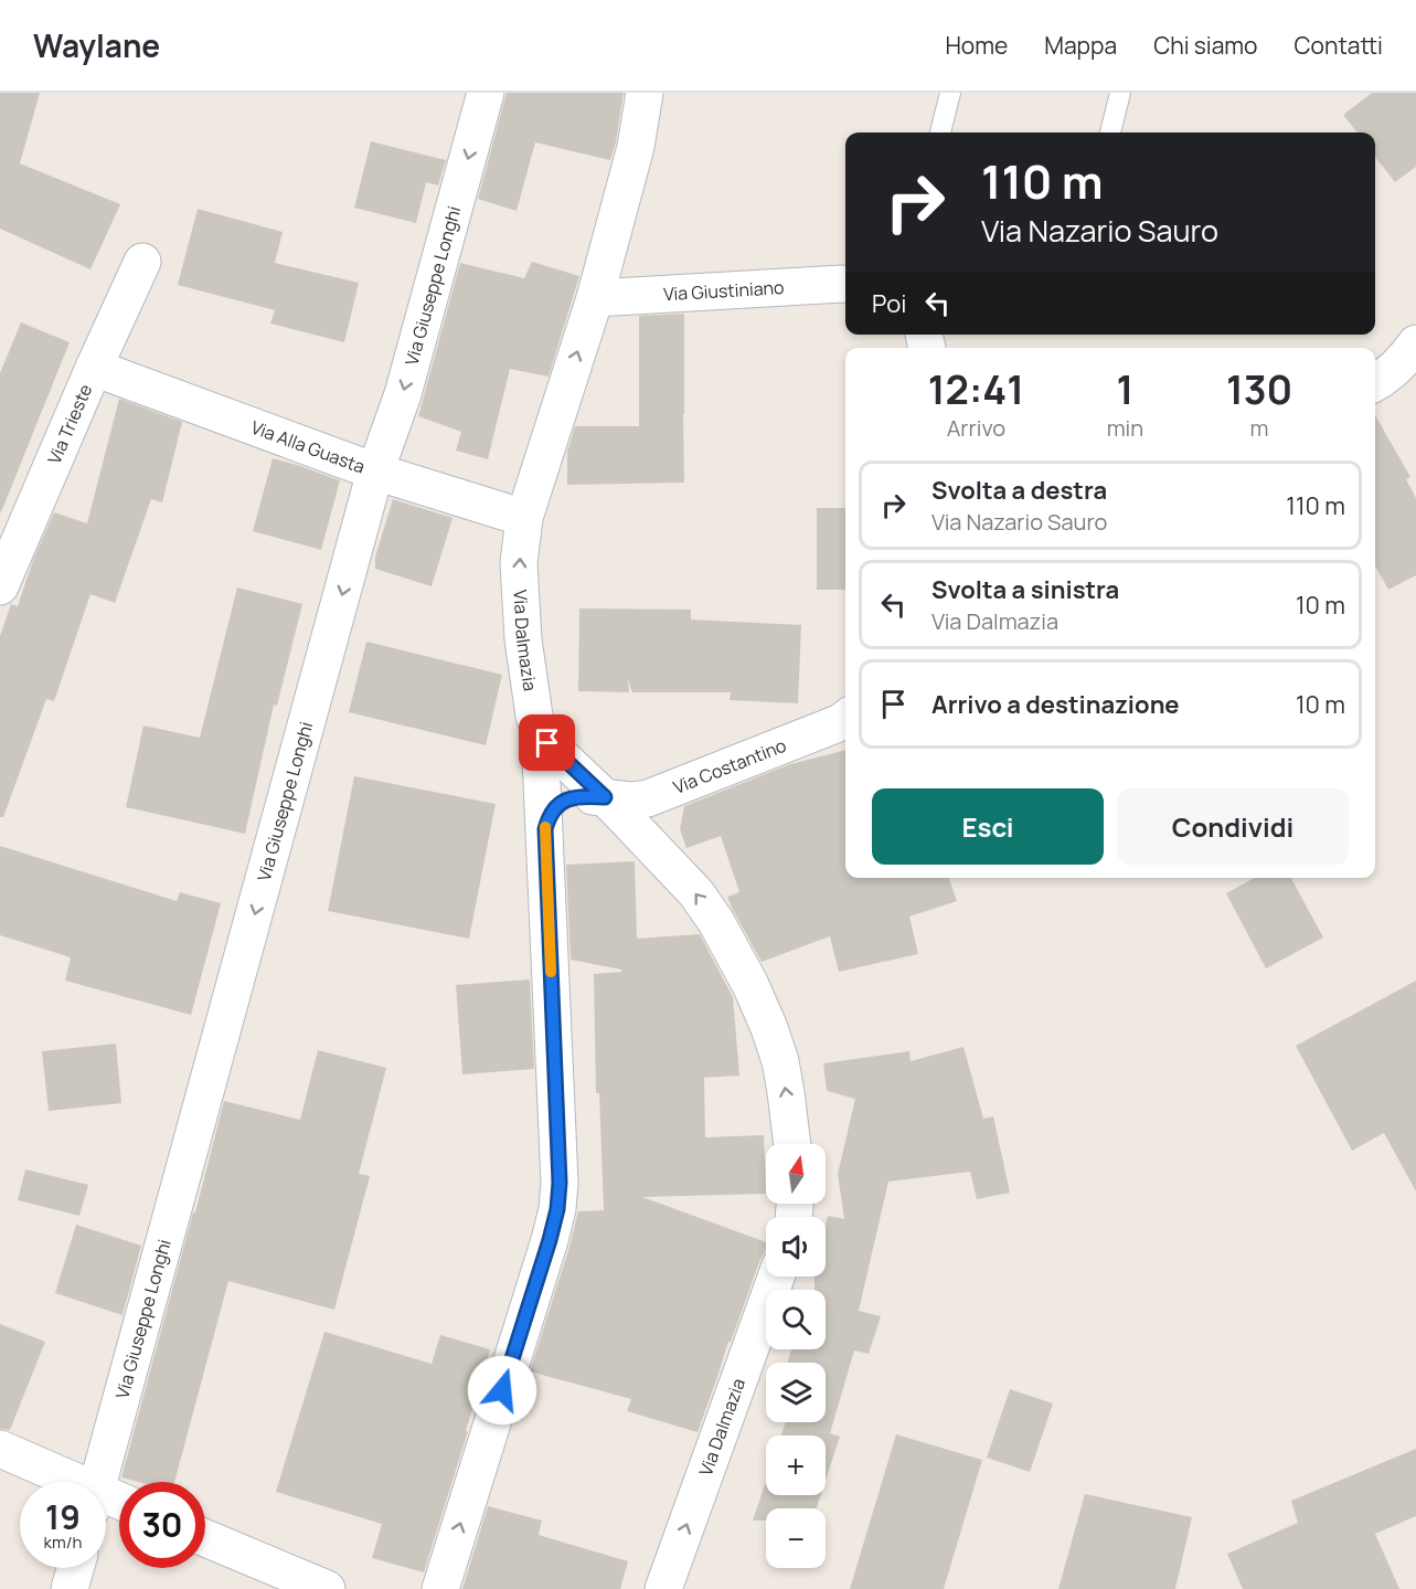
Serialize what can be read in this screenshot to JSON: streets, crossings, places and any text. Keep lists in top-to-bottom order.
{
  "streets": {
    "street": [
      "Via Giuseppe Longhi",
      "Via Giustiniano",
      "Via Trieste",
      "Via Alla Guasta",
      "Via Dalmazia",
      "Via Costantino"
    ]
  },
  "crossings": [
    ["Via Giuseppe Longhi", "Via Alla Guasta"],
    ["Via Giustiniano", "Via Dalmazia"],
    ["Via Trieste", "Via Alla Guasta"],
    ["Via Alla Guasta", "Via Dalmazia"],
    ["Via Dalmazia", "Via Costantino"]
  ],
  "one_way": ["Via Giuseppe Longhi"],
  "north": "top",
  "page": {
    "header": "Waylane",
    "nav": [
      "Home",
      "Mappa",
      "Chi siamo",
      "Contatti"
    ],
    "turn": ["110 m", "Via Nazario Sauro"],
    "then": "Poi",
    "eta": [
      "12:41",
      "Arrivo",
      "1",
      "min",
      "130",
      "m"
    ],
    "list": [
      {
        "name": "Svolta a destra",
        "note": "Via Nazario Sauro",
        "value": "110 m"
      },
      {
        "name": "Svolta a sinistra",
        "note": "Via Dalmazia",
        "value": "10 m"
      },
      {
        "name": "Arrivo a destinazione",
        "value": "10 m"
      }
    ],
    "buttons": ["Esci", "Condividi"],
    "map_buttons": ["+", "−"],
    "speed": "19 km/h",
    "limit": "30"
  }
}
